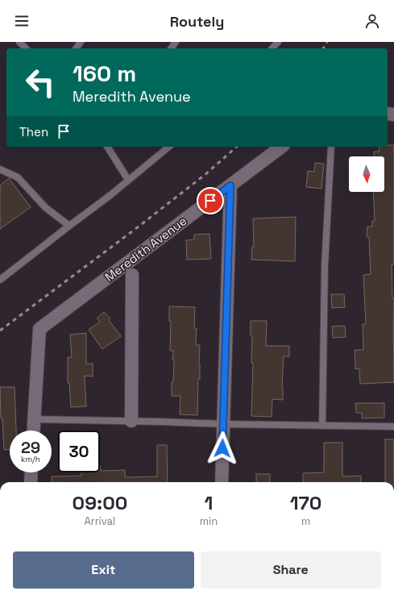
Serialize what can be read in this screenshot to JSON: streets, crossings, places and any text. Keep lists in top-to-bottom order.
{
  "streets": {
    "street": ["Meredith Avenue"]
  },
  "north": "bottom",
  "page": {
    "header": "Routely",
    "turn": ["160 m", "Meredith Avenue"],
    "then": "Then",
    "speed": "29 km/h",
    "limit": "30",
    "eta": [
      "09:00",
      "Arrival",
      "1",
      "min",
      "170",
      "m"
    ],
    "buttons": ["Exit", "Share"]
  }
}
